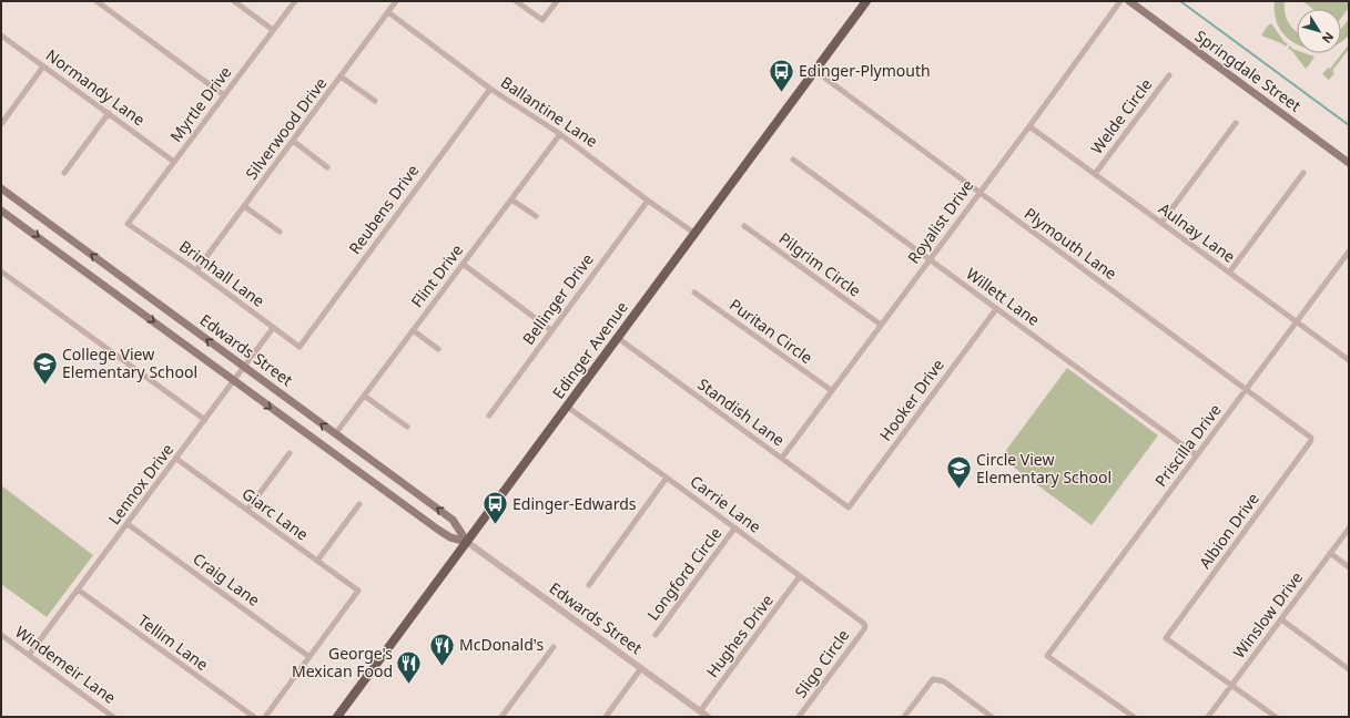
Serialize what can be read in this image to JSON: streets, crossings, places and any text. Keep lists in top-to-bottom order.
{
  "streets": {
    "main road": ["Springdale Street", "Edwards Street", "Edinger Avenue"],
    "street": [
      "Normandy Lane",
      "Myrtle Drive",
      "Ballantine Lane",
      "Welde Circle",
      "Silverwood Drive",
      "Reubens Drive",
      "Royalist Drive",
      "Aulnay Lane",
      "Plymouth Lane",
      "Pilgrim Circle",
      "Brimhall Lane",
      "Flint Drive",
      "Willett Lane",
      "Bellinger Drive",
      "Puritan Circle",
      "Hooker Drive",
      "Standish Lane",
      "Priscilla Drive",
      "Lennox Drive",
      "Carrie Lane",
      "Giarc Lane",
      "Albion Drive",
      "Longford Circle",
      "Craig Lane",
      "Winslow Drive",
      "Hughes Drive",
      "Tellim Lane",
      "Sligo Circle",
      "Windemeir Lane"
    ]
  },
  "crossings": [
    ["Normandy Lane", "Myrtle Drive"],
    ["Myrtle Drive", "Brimhall Lane"],
    ["Ballantine Lane", "Silverwood Drive"],
    ["Ballantine Lane", "Reubens Drive"],
    ["Ballantine Lane", "Flint Drive"],
    ["Ballantine Lane", "Bellinger Drive"],
    ["Ballantine Lane", "Edinger Avenue"],
    ["Welde Circle", "Aulnay Lane"],
    ["Silverwood Drive", "Brimhall Lane"],
    ["Reubens Drive", "Brimhall Lane"],
    ["Royalist Drive", "Aulnay Lane"],
    ["Royalist Drive", "Plymouth Lane"],
    ["Royalist Drive", "Pilgrim Circle"],
    ["Royalist Drive", "Willett Lane"],
    ["Royalist Drive", "Puritan Circle"],
    ["Royalist Drive", "Standish Lane"],
    ["Aulnay Lane", "Priscilla Drive"],
    ["Plymouth Lane", "Edinger Avenue"],
    ["Plymouth Lane", "Priscilla Drive"],
    ["Plymouth Lane", "Albion Drive"],
    ["Brimhall Lane", "Lennox Drive"],
    ["Flint Drive", "Edwards Street"],
    ["Willett Lane", "Hooker Drive"],
    ["Willett Lane", "Priscilla Drive"],
    ["Edwards Street", "Edinger Avenue"],
    ["Edwards Street", "Lennox Drive"],
    ["Edwards Street", "Hughes Drive"],
    ["Edinger Avenue", "Standish Lane"],
    ["Edinger Avenue", "Carrie Lane"],
    ["Hooker Drive", "Standish Lane"],
    ["Lennox Drive", "Giarc Lane"],
    ["Lennox Drive", "Craig Lane"],
    ["Lennox Drive", "Tellim Lane"],
    ["Lennox Drive", "Windemeir Lane"],
    ["Carrie Lane", "Longford Circle"],
    ["Carrie Lane", "Hughes Drive"],
    ["Carrie Lane", "Sligo Circle"],
    ["Giarc Lane", "Craig Lane"],
    ["Albion Drive", "Winslow Drive"]
  ],
  "places": {
    "bus stop": ["Edinger-Plymouth", "Edinger-Edwards"],
    "school or university": ["College View Elementary School", "Circle View Elementary School"],
    "restaurant": ["McDonald's", "George's Mexican Food"]
  },
  "north": "bottom right"
}
